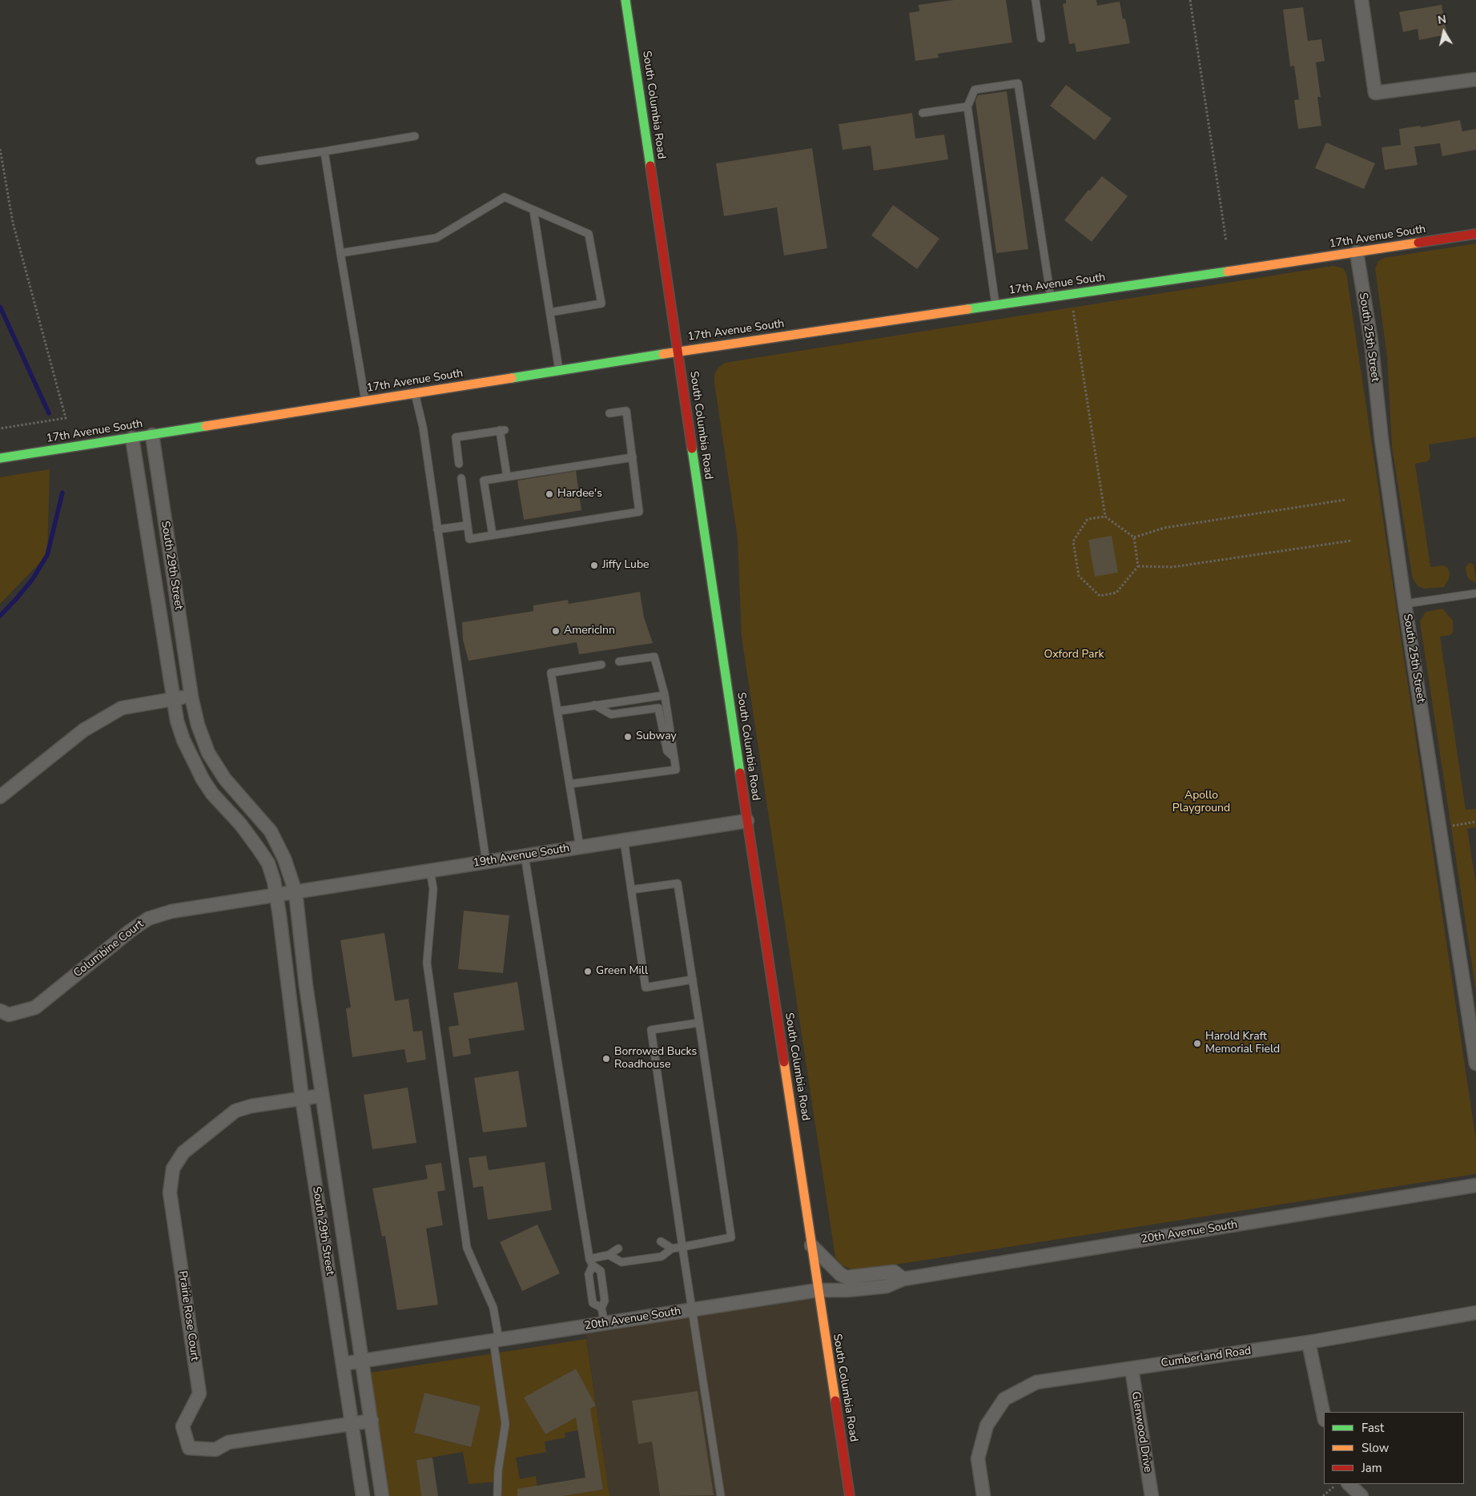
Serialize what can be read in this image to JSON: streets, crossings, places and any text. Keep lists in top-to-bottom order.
{
  "streets": {
    "main road": ["South Columbia Road", "17th Avenue South"],
    "street": [
      "South 25th Street",
      "South 29th Street",
      "19th Avenue South",
      "Columbine Court",
      "20th Avenue South",
      "Prairie Rose Court",
      "Cumberland Road",
      "Glenwood Drive"
    ]
  },
  "crossings": [
    ["South Columbia Road", "17th Avenue South"],
    ["South Columbia Road", "19th Avenue South"],
    ["South Columbia Road", "20th Avenue South"],
    ["17th Avenue South", "South 25th Street"],
    ["17th Avenue South", "South 29th Street"],
    ["South 29th Street", "19th Avenue South"],
    ["South 29th Street", "Columbine Court"],
    ["South 29th Street", "20th Avenue South"],
    ["South 29th Street", "Prairie Rose Court"],
    ["Cumberland Road", "Glenwood Drive"]
  ],
  "parks": ["Oxford Park", "Apollo Playground"],
  "places": [
    "Hardee's",
    "Jiffy Lube",
    "AmericInn",
    "Subway",
    "Green Mill",
    "Harold Kraft Memorial Field",
    "Borrowed Bucks Roadhouse"
  ],
  "legend": ["Fast", "Slow", "Jam"],
  "north": "top"
}
